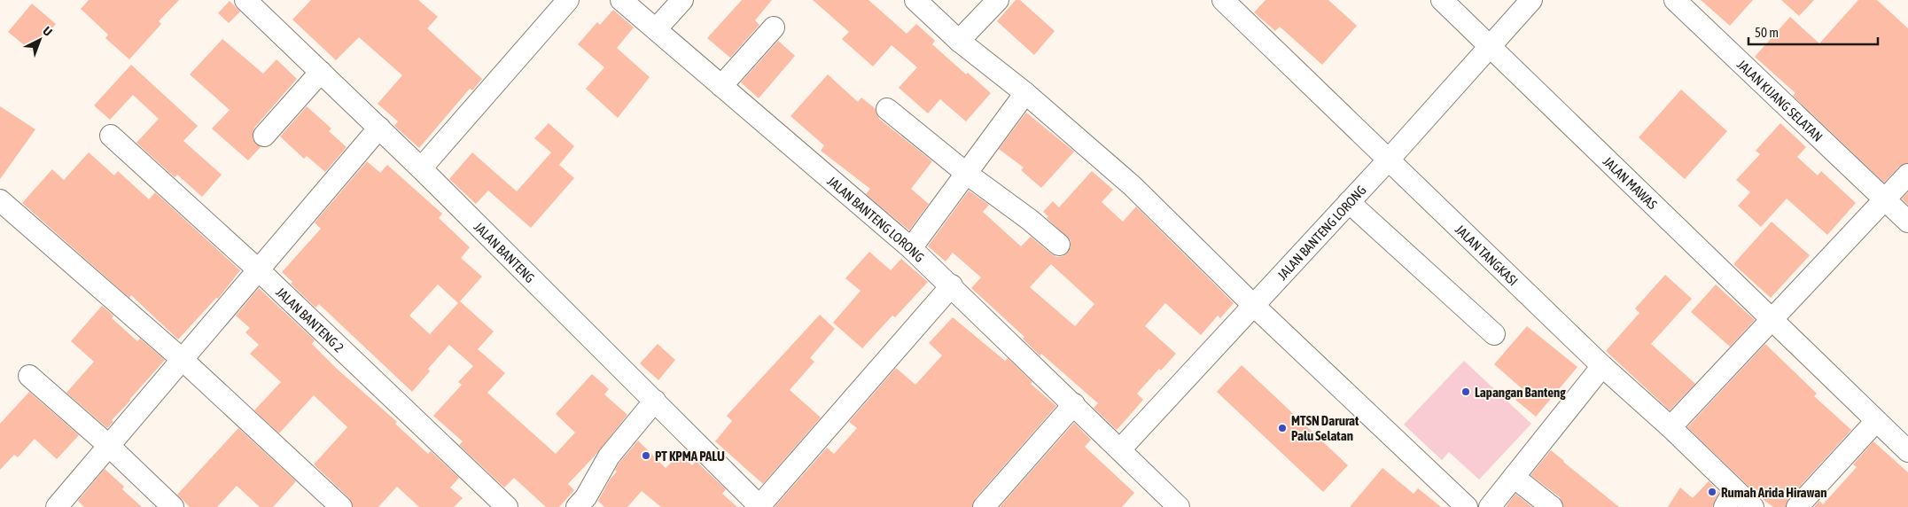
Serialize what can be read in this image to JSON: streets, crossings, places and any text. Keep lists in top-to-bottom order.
{
  "streets": {
    "street": [
      "JALAN KIJANG SELATAN",
      "JALAN MAWAS",
      "JALAN BANTENG LORONG",
      "JALAN BANTENG",
      "JALAN TANGKASI",
      "JALAN BANTENG 2"
    ]
  },
  "crossings": [
    ["JALAN BANTENG LORONG", "JALAN TANGKASI"]
  ],
  "places": [
    "Lapangan Banteng",
    "MTSN Darurat Palu Selatan",
    "PT KPMA PALU",
    "Rumah Arida Hirawan"
  ],
  "scale_bar": "50 m",
  "north": "top right"
}
